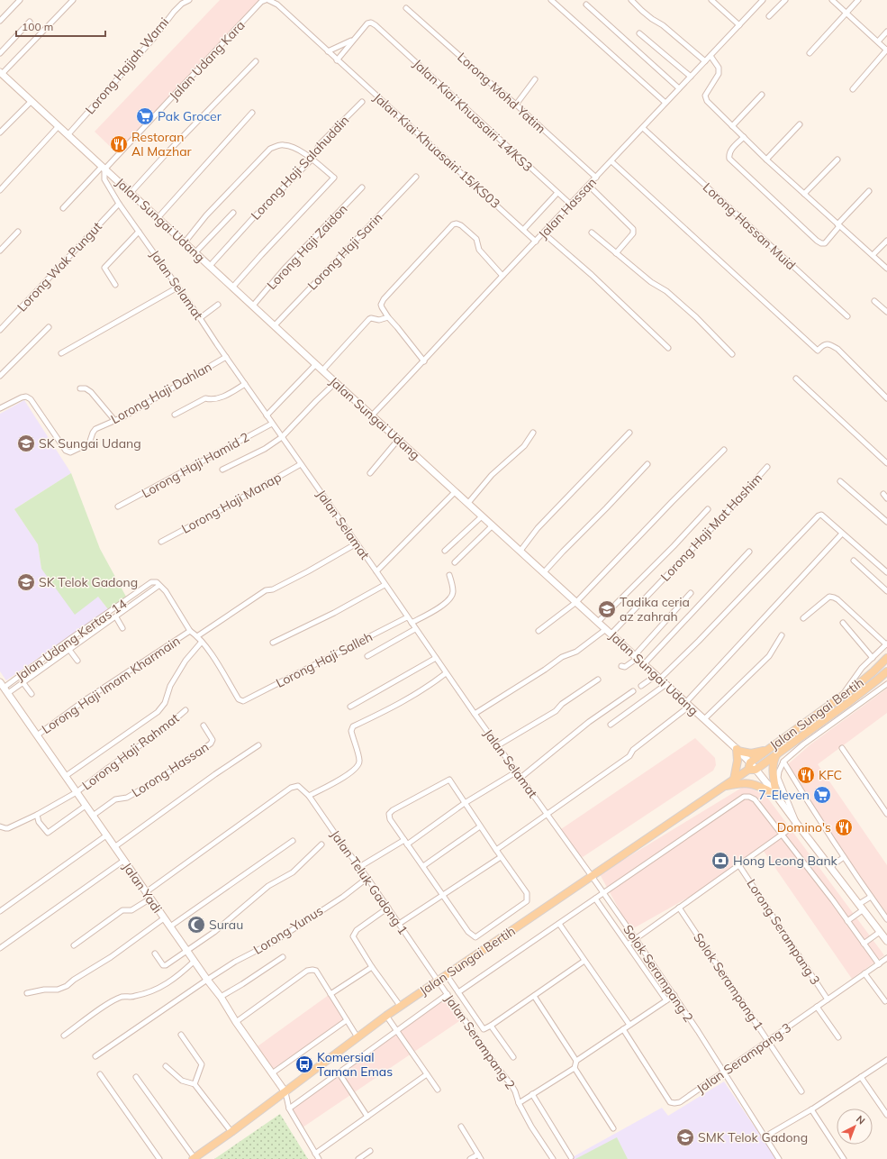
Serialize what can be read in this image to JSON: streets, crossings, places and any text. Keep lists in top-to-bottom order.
{
  "streets": {
    "main road": ["Jalan Sungai Bertih"],
    "street": [
      "Jalan Udang Kara",
      "Lorong Hajjah Warni",
      "Lorong Mohd Yatim",
      "Jalan Kiai Khuasairi 14/KS3",
      "Jalan Kiai Khuasairi 15/KS03",
      "Lorong Haji Salahuddin",
      "Jalan Hassan",
      "Jalan Sungai Udang",
      "Lorong Hassan Muid",
      "Lorong Haji Zaidon",
      "Lorong Haji Sarin",
      "Lorong Wak Pungut",
      "Jalan Selamat",
      "Lorong Haji Dahlan",
      "Lorong Haji Hamid 2",
      "Lorong Haji Manap",
      "Lorong Haji Mat Hashim",
      "Jalan Udang Kertas 14",
      "Lorong Haji Salleh",
      "Lorong Haji Imam Kharmain",
      "Lorong Haji Rahmat",
      "Lorong Hassan",
      "Jalan Teluk Gadong 1",
      "Jalan Yadi",
      "Lorong Yunus",
      "Lorong Serampang 3",
      "Solok Serampang 2",
      "Solok Serampang 1",
      "Jalan Serampang 2",
      "Jalan Serampang 3"
    ]
  },
  "crossings": [
    ["Jalan Udang Kara", "Jalan Sungai Udang"],
    ["Jalan Udang Kara", "Jalan Selamat"],
    ["Lorong Hajjah Warni", "Jalan Sungai Udang"],
    ["Lorong Mohd Yatim", "Jalan Hassan"],
    ["Jalan Kiai Khuasairi 14/KS3", "Jalan Hassan"],
    ["Jalan Kiai Khuasairi 15/KS03", "Jalan Hassan"],
    ["Lorong Haji Salahuddin", "Jalan Sungai Udang"],
    ["Jalan Hassan", "Jalan Sungai Udang"],
    ["Jalan Hassan", "Lorong Hassan Muid"],
    ["Jalan Sungai Udang", "Lorong Haji Zaidon"],
    ["Jalan Sungai Udang", "Lorong Haji Sarin"],
    ["Jalan Sungai Udang", "Jalan Selamat"],
    ["Jalan Sungai Udang", "Lorong Haji Mat Hashim"],
    ["Jalan Sungai Udang", "Jalan Sungai Bertih"],
    ["Lorong Wak Pungut", "Jalan Selamat"],
    ["Jalan Selamat", "Lorong Haji Dahlan"],
    ["Jalan Selamat", "Lorong Haji Hamid 2"],
    ["Jalan Selamat", "Lorong Haji Manap"],
    ["Jalan Selamat", "Lorong Haji Mat Hashim"],
    ["Jalan Selamat", "Lorong Haji Salleh"],
    ["Jalan Selamat", "Jalan Sungai Bertih"],
    ["Jalan Selamat", "Solok Serampang 2"],
    ["Jalan Udang Kertas 14", "Jalan Yadi"],
    ["Lorong Haji Salleh", "Lorong Haji Imam Kharmain"],
    ["Lorong Haji Imam Kharmain", "Jalan Yadi"],
    ["Jalan Sungai Bertih", "Jalan Teluk Gadong 1"],
    ["Jalan Sungai Bertih", "Jalan Yadi"],
    ["Jalan Sungai Bertih", "Solok Serampang 2"],
    ["Jalan Sungai Bertih", "Jalan Serampang 2"],
    ["Lorong Haji Rahmat", "Jalan Yadi"],
    ["Lorong Hassan", "Jalan Yadi"],
    ["Jalan Teluk Gadong 1", "Jalan Yadi"],
    ["Jalan Teluk Gadong 1", "Lorong Yunus"],
    ["Jalan Teluk Gadong 1", "Jalan Serampang 2"],
    ["Jalan Yadi", "Lorong Yunus"],
    ["Lorong Serampang 3", "Jalan Serampang 3"],
    ["Solok Serampang 2", "Jalan Serampang 3"],
    ["Solok Serampang 1", "Jalan Serampang 3"]
  ],
  "places": {
    "supermarket": ["Pak Grocer", "7-Eleven"],
    "restaurant": ["Restoran Al Mazhar", "KFC", "Domino's"],
    "school or university": [
      "SK Sungai Udang",
      "SK Telok Gadong",
      "Tadika ceria az zahrah",
      "SMK Telok Gadong"
    ],
    "bank": ["Hong Leong Bank"],
    "mosque": ["Surau"],
    "bus stop": ["Komersial Taman Emas"]
  },
  "scale_bar": "100 m",
  "north": "top right"
}
